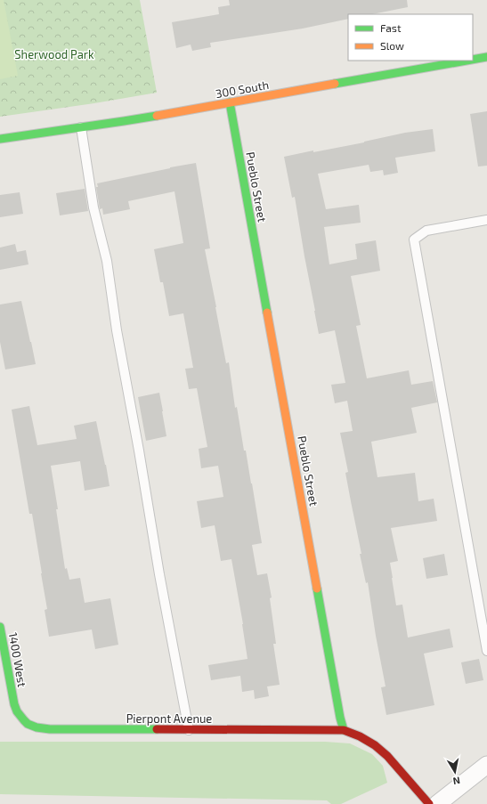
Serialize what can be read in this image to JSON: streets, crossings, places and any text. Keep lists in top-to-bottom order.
{
  "streets": {
    "street": [
      "300 South",
      "Pueblo Street",
      "1400 West",
      "Pierpont Avenue"
    ]
  },
  "crossings": [
    ["300 South", "Pueblo Street"],
    ["Pueblo Street", "Pierpont Avenue"],
    ["1400 West", "Pierpont Avenue"]
  ],
  "parks": ["Sherwood Park"],
  "legend": ["Fast", "Slow"],
  "north": "bottom"
}
